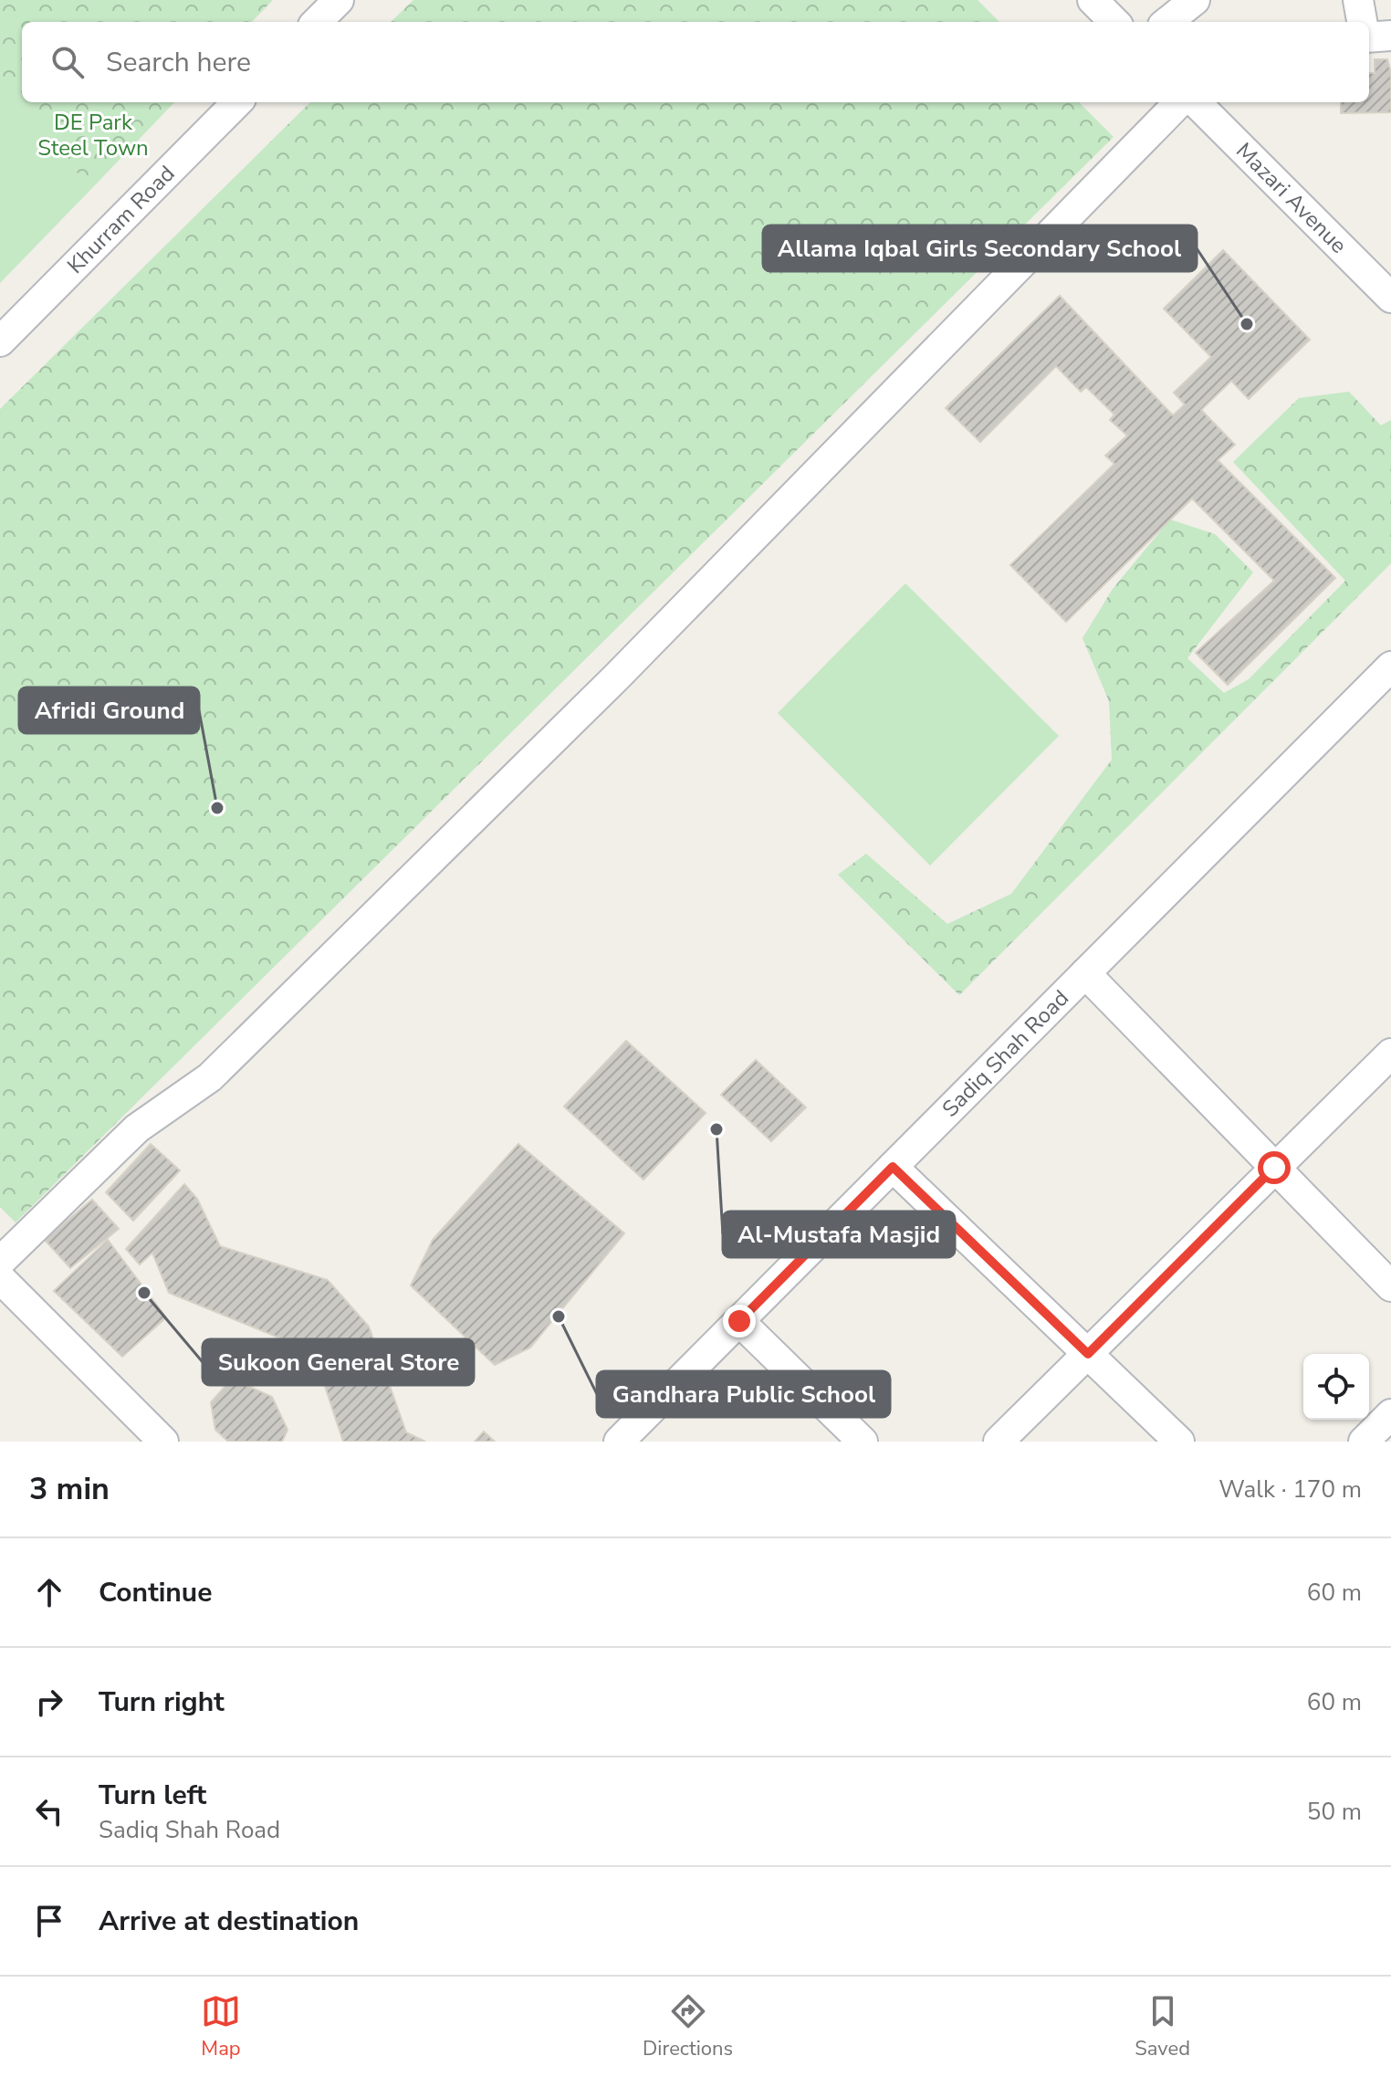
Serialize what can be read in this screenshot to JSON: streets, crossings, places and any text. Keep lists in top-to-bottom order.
{
  "streets": {
    "street": ["Mazari Avenue", "Khurram Road", "Sadiq Shah Road"]
  },
  "parks": ["DE Park Steel Town"],
  "places": [
    "Allama Iqbal Girls Secondary School",
    "Afridi Ground",
    "Al-Mustafa Masjid",
    "Sukoon General Store",
    "Gandhara Public School"
  ],
  "page": {
    "search": "Search here",
    "heading": ["3 min", "Walk · 170 m"],
    "list": [
      ["Continue", "60 m"],
      ["Turn right", "60 m"],
      ["Turn left", "Sadiq Shah Road", "50 m"],
      "Arrive at destination"
    ],
    "nav": ["Map", "Directions", "Saved"]
  }
}
